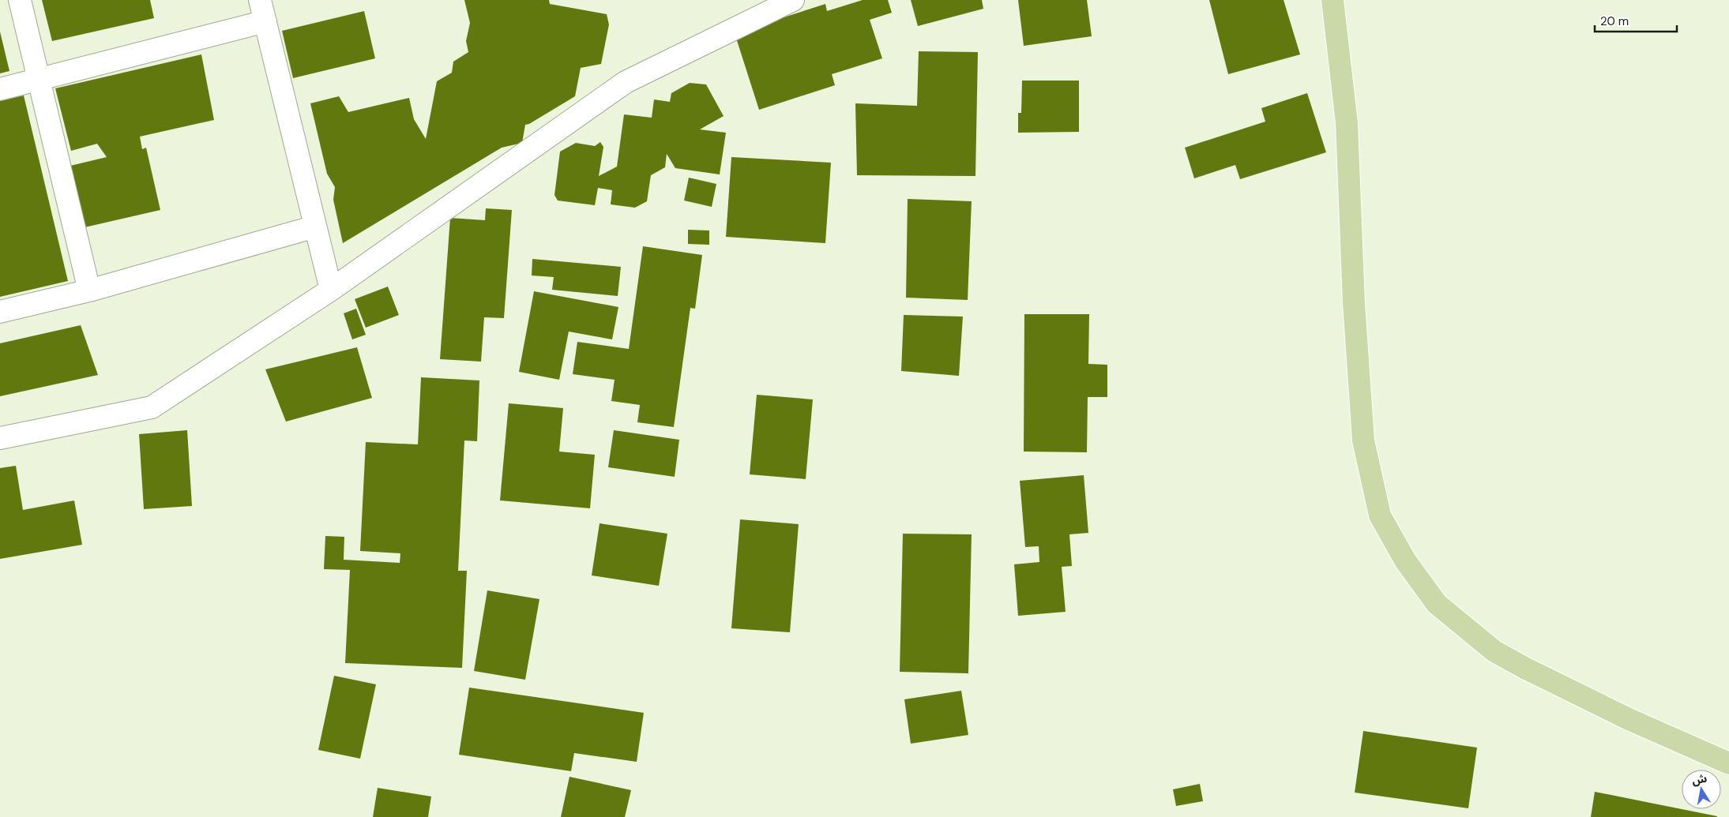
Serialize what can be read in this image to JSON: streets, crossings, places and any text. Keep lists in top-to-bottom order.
{
  "scale_bar": "20 m",
  "north": "top"
}
